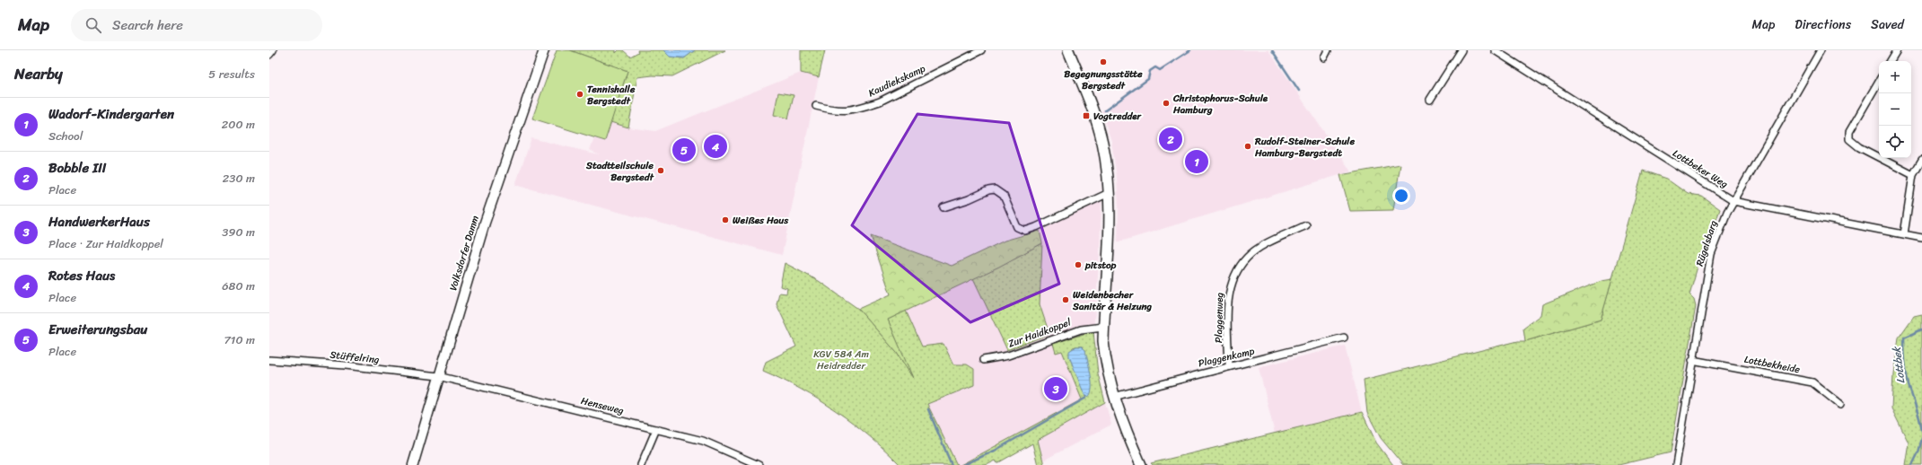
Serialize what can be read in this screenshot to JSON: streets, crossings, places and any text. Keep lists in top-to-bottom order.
{
  "streets": {
    "main road": ["Volksdorfer Damm"],
    "street": [
      "Kaudiekskamp",
      "Lottbeker Weg",
      "Rügelsbarg",
      "Plaggenweg",
      "Zur Haidkoppel",
      "Stüffelring",
      "Plaggenkamp",
      "Lottbekheide",
      "Henseweg"
    ]
  },
  "crossings": [
    ["Lottbeker Weg", "Rügelsbarg"],
    ["Rügelsbarg", "Lottbekheide"],
    ["Volksdorfer Damm", "Stüffelring"],
    ["Volksdorfer Damm", "Henseweg"],
    ["Plaggenweg", "Plaggenkamp"],
    ["Stüffelring", "Henseweg"]
  ],
  "water": ["Lottbek"],
  "parks": ["KGV 584 Am Heidredder"],
  "places": {
    "other": [
      "Begegnungsstätte Bergstedt",
      "Tennishalle Bergstedt",
      "Christophorus-Schule Hamburg",
      "Rudolf-Steiner-Schule Hamburg-Bergstedt",
      "Stadtteilschule Bergstedt",
      "Weißes Haus",
      "pitstop",
      "Weidenbecher Sanitär & Heizung"
    ],
    "transit": ["Vogtredder"]
  },
  "page": {
    "header": "Map",
    "search": "Search here",
    "nav": ["Map", "Directions", "Saved"],
    "heading": ["Nearby", "5 results"],
    "map_buttons": ["+", "−"],
    "list": [
      {
        "mark": "1",
        "name": "Wadorf-Kindergarten",
        "note": "School",
        "value": "200 m"
      },
      {
        "mark": "2",
        "name": "Bobble III",
        "note": "Place",
        "value": "230 m"
      },
      {
        "mark": "3",
        "name": "HandwerkerHaus",
        "note": "Place · Zur Haidkoppel",
        "value": "390 m"
      },
      {
        "mark": "4",
        "name": "Rotes Haus",
        "note": "Place",
        "value": "680 m"
      },
      {
        "mark": "5",
        "name": "Erweiterungsbau",
        "note": "Place",
        "value": "710 m"
      }
    ],
    "pins": [
      "2",
      "4",
      "5",
      "1",
      "3"
    ]
  }
}
